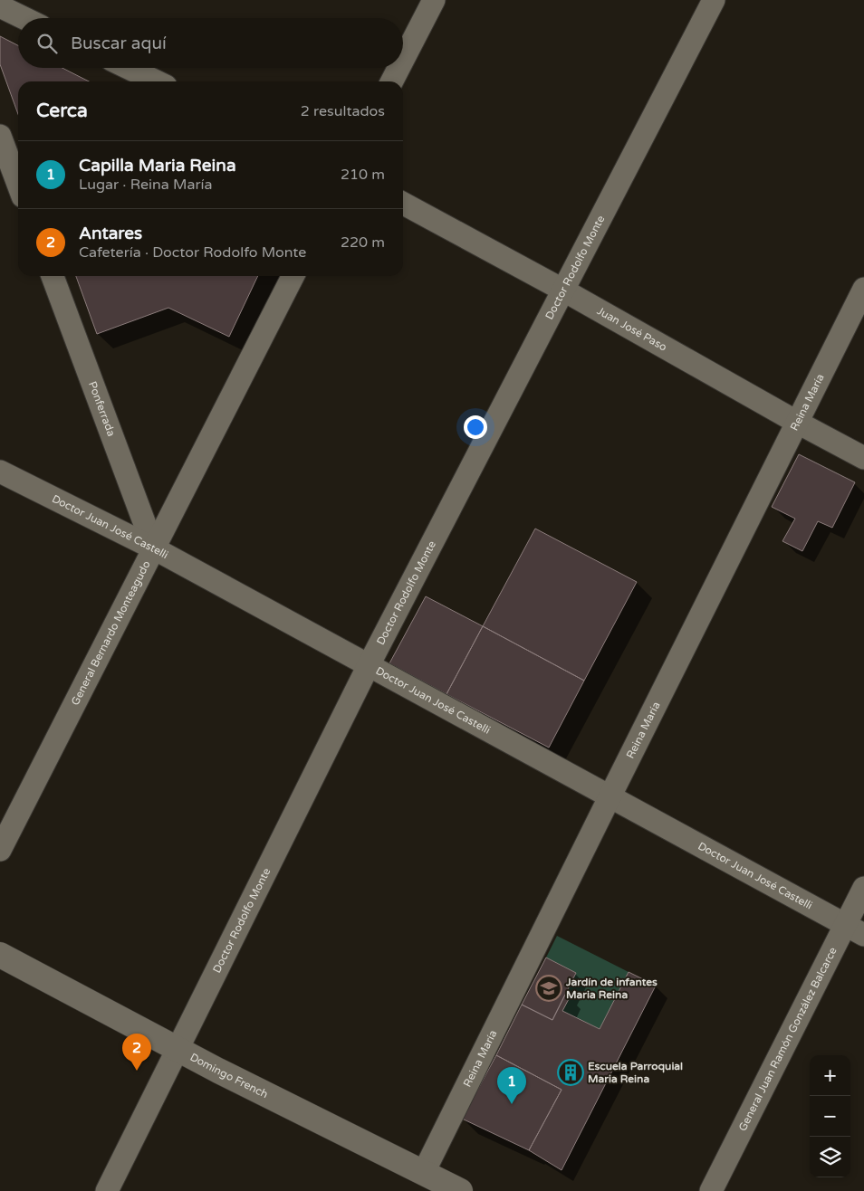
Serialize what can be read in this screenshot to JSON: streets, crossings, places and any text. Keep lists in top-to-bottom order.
{
  "streets": {
    "street": [
      "Doctor Rodolfo Monte",
      "Juan José Paso",
      "Reina María",
      "Ponferrada",
      "Doctor Juan José Castelli",
      "General Bernardo Monteagudo",
      "General Juan Ramón González Balcarce",
      "Domingo French"
    ]
  },
  "crossings": [
    ["Doctor Rodolfo Monte", "Juan José Paso"],
    ["Doctor Rodolfo Monte", "Doctor Juan José Castelli"],
    ["Doctor Rodolfo Monte", "Domingo French"],
    ["Juan José Paso", "Reina María"],
    ["Reina María", "Doctor Juan José Castelli"],
    ["Reina María", "Domingo French"],
    ["Ponferrada", "Doctor Juan José Castelli"],
    ["Ponferrada", "General Bernardo Monteagudo"],
    ["Doctor Juan José Castelli", "General Bernardo Monteagudo"],
    ["Doctor Juan José Castelli", "General Juan Ramón González Balcarce"]
  ],
  "places": {
    "school or university": ["Jardín de infantes Maria Reina"],
    "building": ["Escuela Parroquial Maria Reina"]
  },
  "page": {
    "search": "Buscar aquí",
    "heading": ["Cerca", "2 resultados"],
    "list": [
      {
        "mark": "1",
        "name": "Capilla Maria Reina",
        "note": "Lugar · Reina María",
        "value": "210 m"
      },
      {
        "mark": "2",
        "name": "Antares",
        "note": "Cafetería · Doctor Rodolfo Monte",
        "value": "220 m"
      }
    ],
    "pins": ["2", "1"],
    "map_buttons": ["+", "−"]
  }
}
